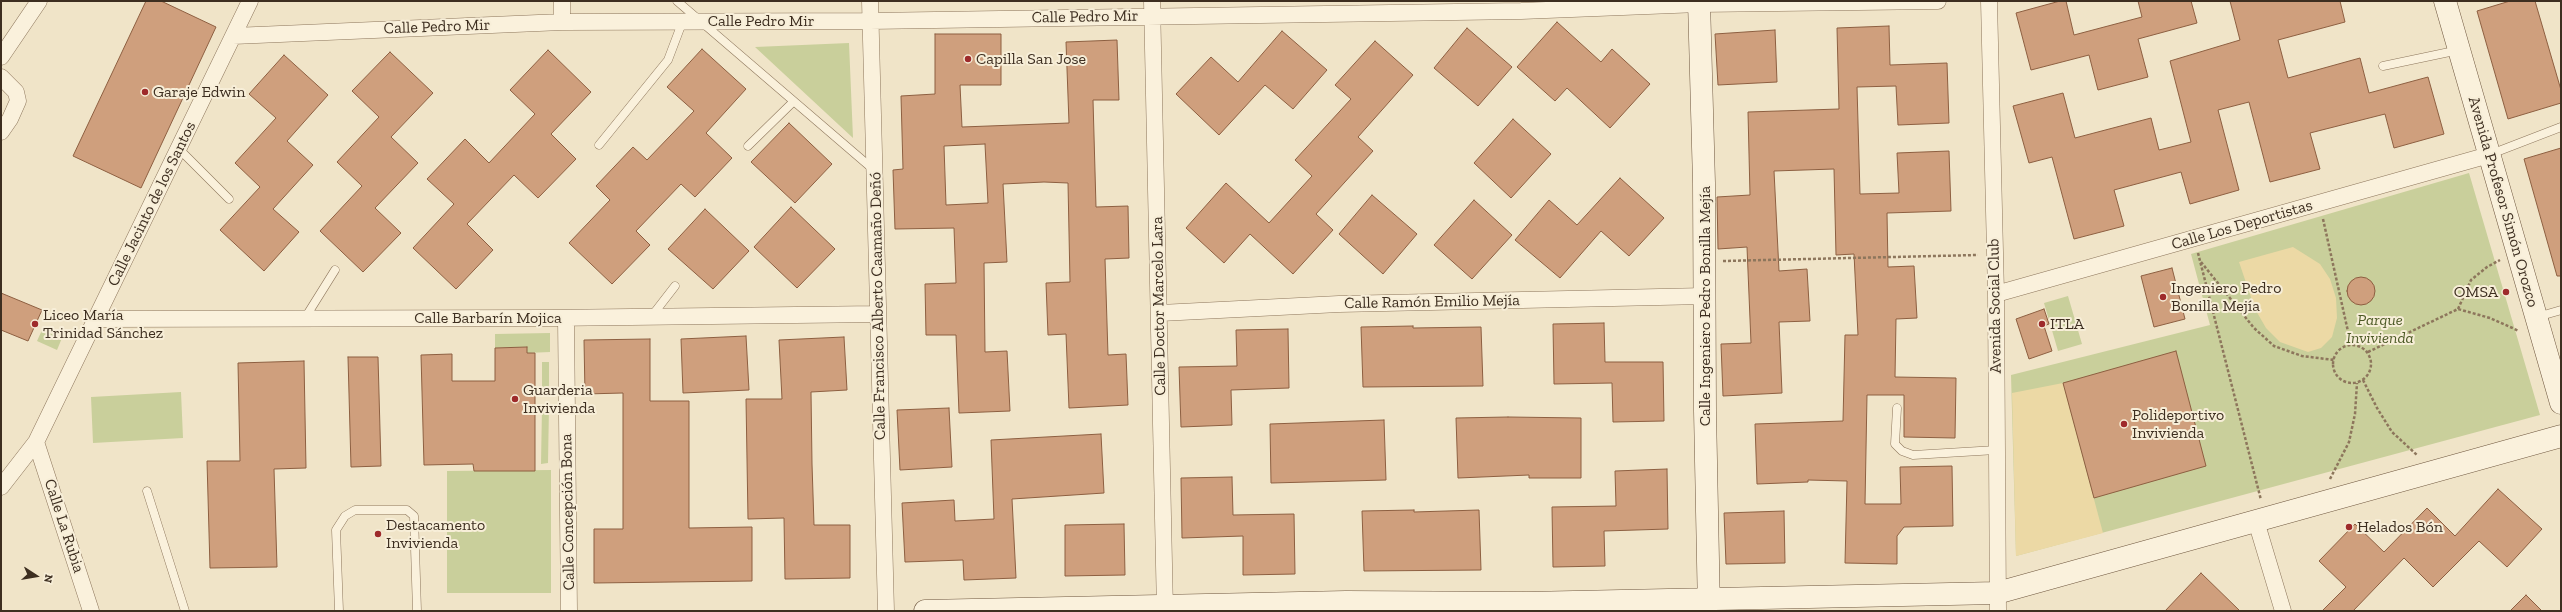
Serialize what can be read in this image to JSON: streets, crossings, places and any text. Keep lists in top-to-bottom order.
{
  "streets": {
    "street": [
      "Calle Pedro Mir",
      "Avenida Profesor Simón Orozco",
      "Calle Jacinto de los Santos",
      "Calle Los Deportistas",
      "Calle Ramón Emilio Mejía",
      "Calle Francisco Alberto Caamaño Deñó",
      "Calle Doctor Marcelo Lara",
      "Calle Ingeniero Pedro Bonilla Mejía",
      "Avenida Social Club",
      "Calle Barbarín Mojica",
      "Calle Concepción Bona",
      "Calle La Rubia"
    ]
  },
  "crossings": [
    ["Calle Pedro Mir", "Calle Jacinto de los Santos"],
    ["Calle Pedro Mir", "Calle Francisco Alberto Caamaño Deñó"],
    ["Calle Pedro Mir", "Calle Doctor Marcelo Lara"],
    ["Calle Pedro Mir", "Calle Ingeniero Pedro Bonilla Mejía"],
    ["Avenida Profesor Simón Orozco", "Calle Los Deportistas"],
    ["Calle Jacinto de los Santos", "Calle Barbarín Mojica"],
    ["Calle Jacinto de los Santos", "Calle La Rubia"],
    ["Calle Los Deportistas", "Avenida Social Club"],
    ["Calle Ramón Emilio Mejía", "Calle Doctor Marcelo Lara"],
    ["Calle Ramón Emilio Mejía", "Calle Ingeniero Pedro Bonilla Mejía"],
    ["Calle Francisco Alberto Caamaño Deñó", "Calle Barbarín Mojica"],
    ["Calle Barbarín Mojica", "Calle Concepción Bona"]
  ],
  "parks": ["Parque Invivienda"],
  "places": [
    "Capilla San Jose",
    "Garaje Edwin",
    "OMSA",
    "Ingeniero Pedro Bonilla Mejía",
    "Liceo María Trinidad Sánchez",
    "ITLA",
    "Guarderia Invivienda",
    "Polideportivo Invivienda",
    "Helados Bón",
    "Destacamento Invivienda"
  ],
  "north": "right"
}
